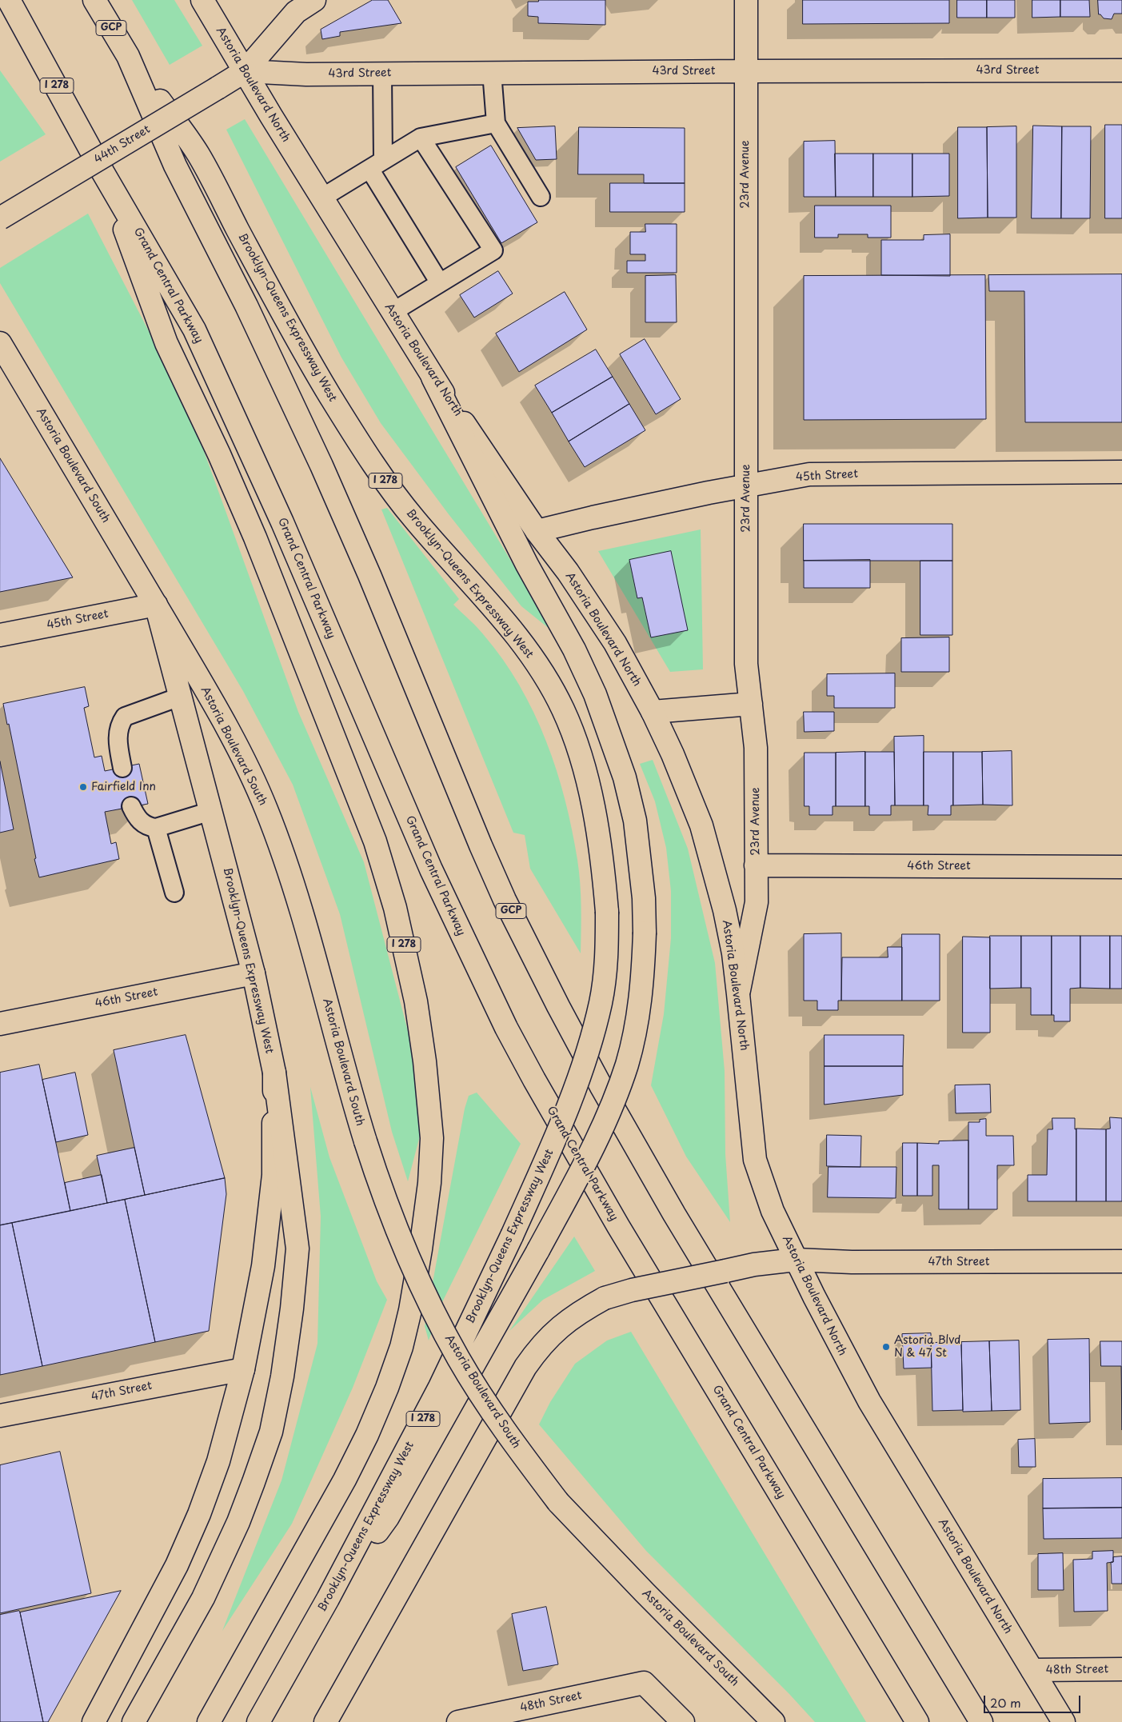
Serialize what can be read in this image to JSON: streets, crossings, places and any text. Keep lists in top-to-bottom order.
{
  "streets": {
    "main road": [
      "GCP",
      "43rd Street",
      "Astoria Boulevard North",
      "I 278",
      "44th Street",
      "23rd Avenue",
      "Grand Central Parkway",
      "Brooklyn-Queens Expressway West",
      "Astoria Boulevard South",
      "45th Street",
      "46th Street",
      "47th Street",
      "48th Street"
    ]
  },
  "crossings": [
    ["GCP", "Brooklyn-Queens Expressway West"],
    ["43rd Street", "Astoria Boulevard North"],
    ["43rd Street", "44th Street"],
    ["43rd Street", "23rd Avenue"],
    ["Astoria Boulevard North", "44th Street"],
    ["Astoria Boulevard North", "23rd Avenue"],
    ["Astoria Boulevard North", "45th Street"],
    ["Astoria Boulevard North", "47th Street"],
    ["Astoria Boulevard North", "48th Street"],
    ["I 278", "Grand Central Parkway"],
    ["23rd Avenue", "45th Street"],
    ["23rd Avenue", "46th Street"],
    ["Brooklyn-Queens Expressway West", "Astoria Boulevard South"],
    ["Brooklyn-Queens Expressway West", "45th Street"],
    ["Brooklyn-Queens Expressway West", "46th Street"],
    ["Brooklyn-Queens Expressway West", "47th Street"],
    ["Astoria Boulevard South", "45th Street"]
  ],
  "places": ["Fairfield Inn", "Astoria Blvd N & 47 St"],
  "scale_bar": "20 m"
}
